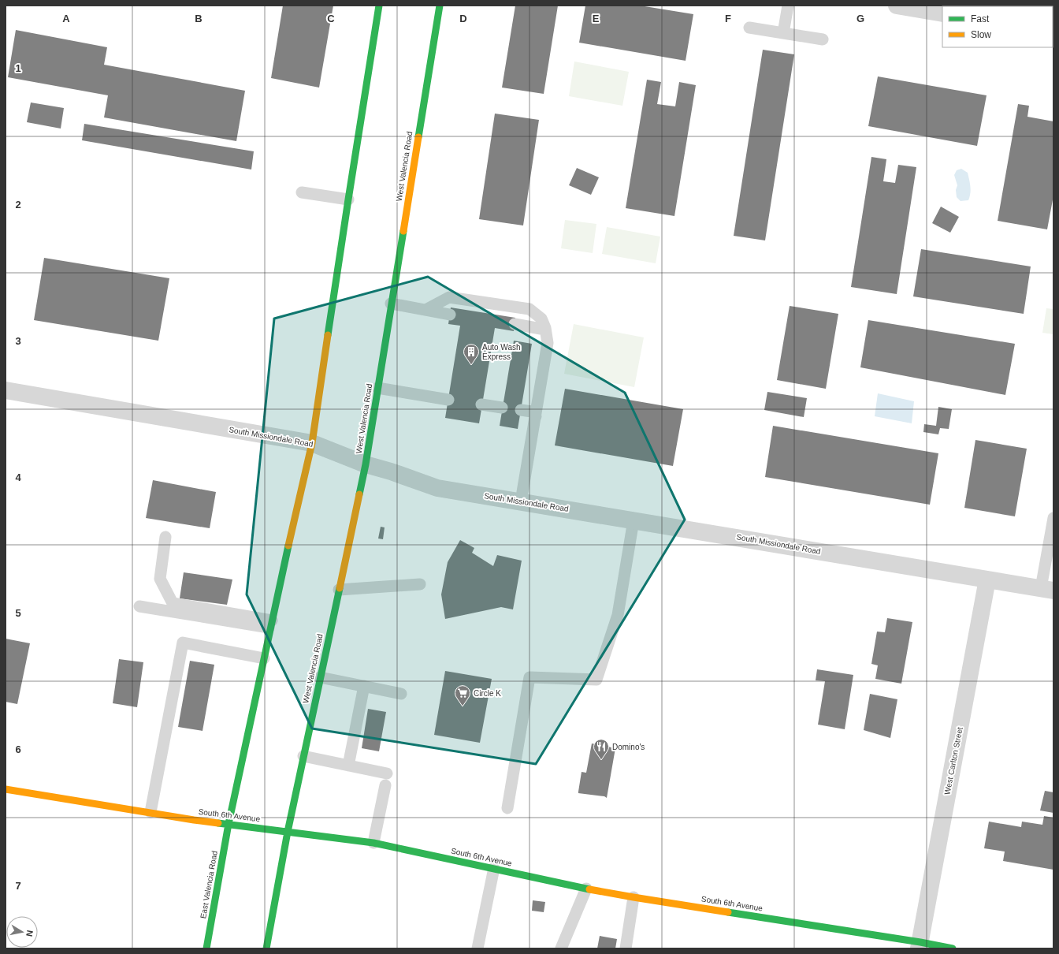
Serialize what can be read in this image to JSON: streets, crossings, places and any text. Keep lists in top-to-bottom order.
{
  "streets": {
    "main road": ["West Valencia Road", "South 6th Avenue", "East Valencia Road"],
    "street": ["South Missiondale Road", "West Carlton Street"]
  },
  "crossings": [
    ["West Valencia Road", "South Missiondale Road"],
    ["West Valencia Road", "South 6th Avenue"],
    ["South Missiondale Road", "West Carlton Street"],
    ["West Carlton Street", "South 6th Avenue"],
    ["South 6th Avenue", "East Valencia Road"]
  ],
  "places": {
    "building": ["Auto Wash Express"],
    "supermarket": ["Circle K"],
    "restaurant": ["Domino's"]
  },
  "legend": ["Fast", "Slow"],
  "north": "right",
  "grid": {
    "columns": [
      "A",
      "B",
      "C",
      "D",
      "E",
      "F",
      "G"
    ],
    "rows": [
      "1",
      "2",
      "3",
      "4",
      "5",
      "6",
      "7"
    ]
  }
}
